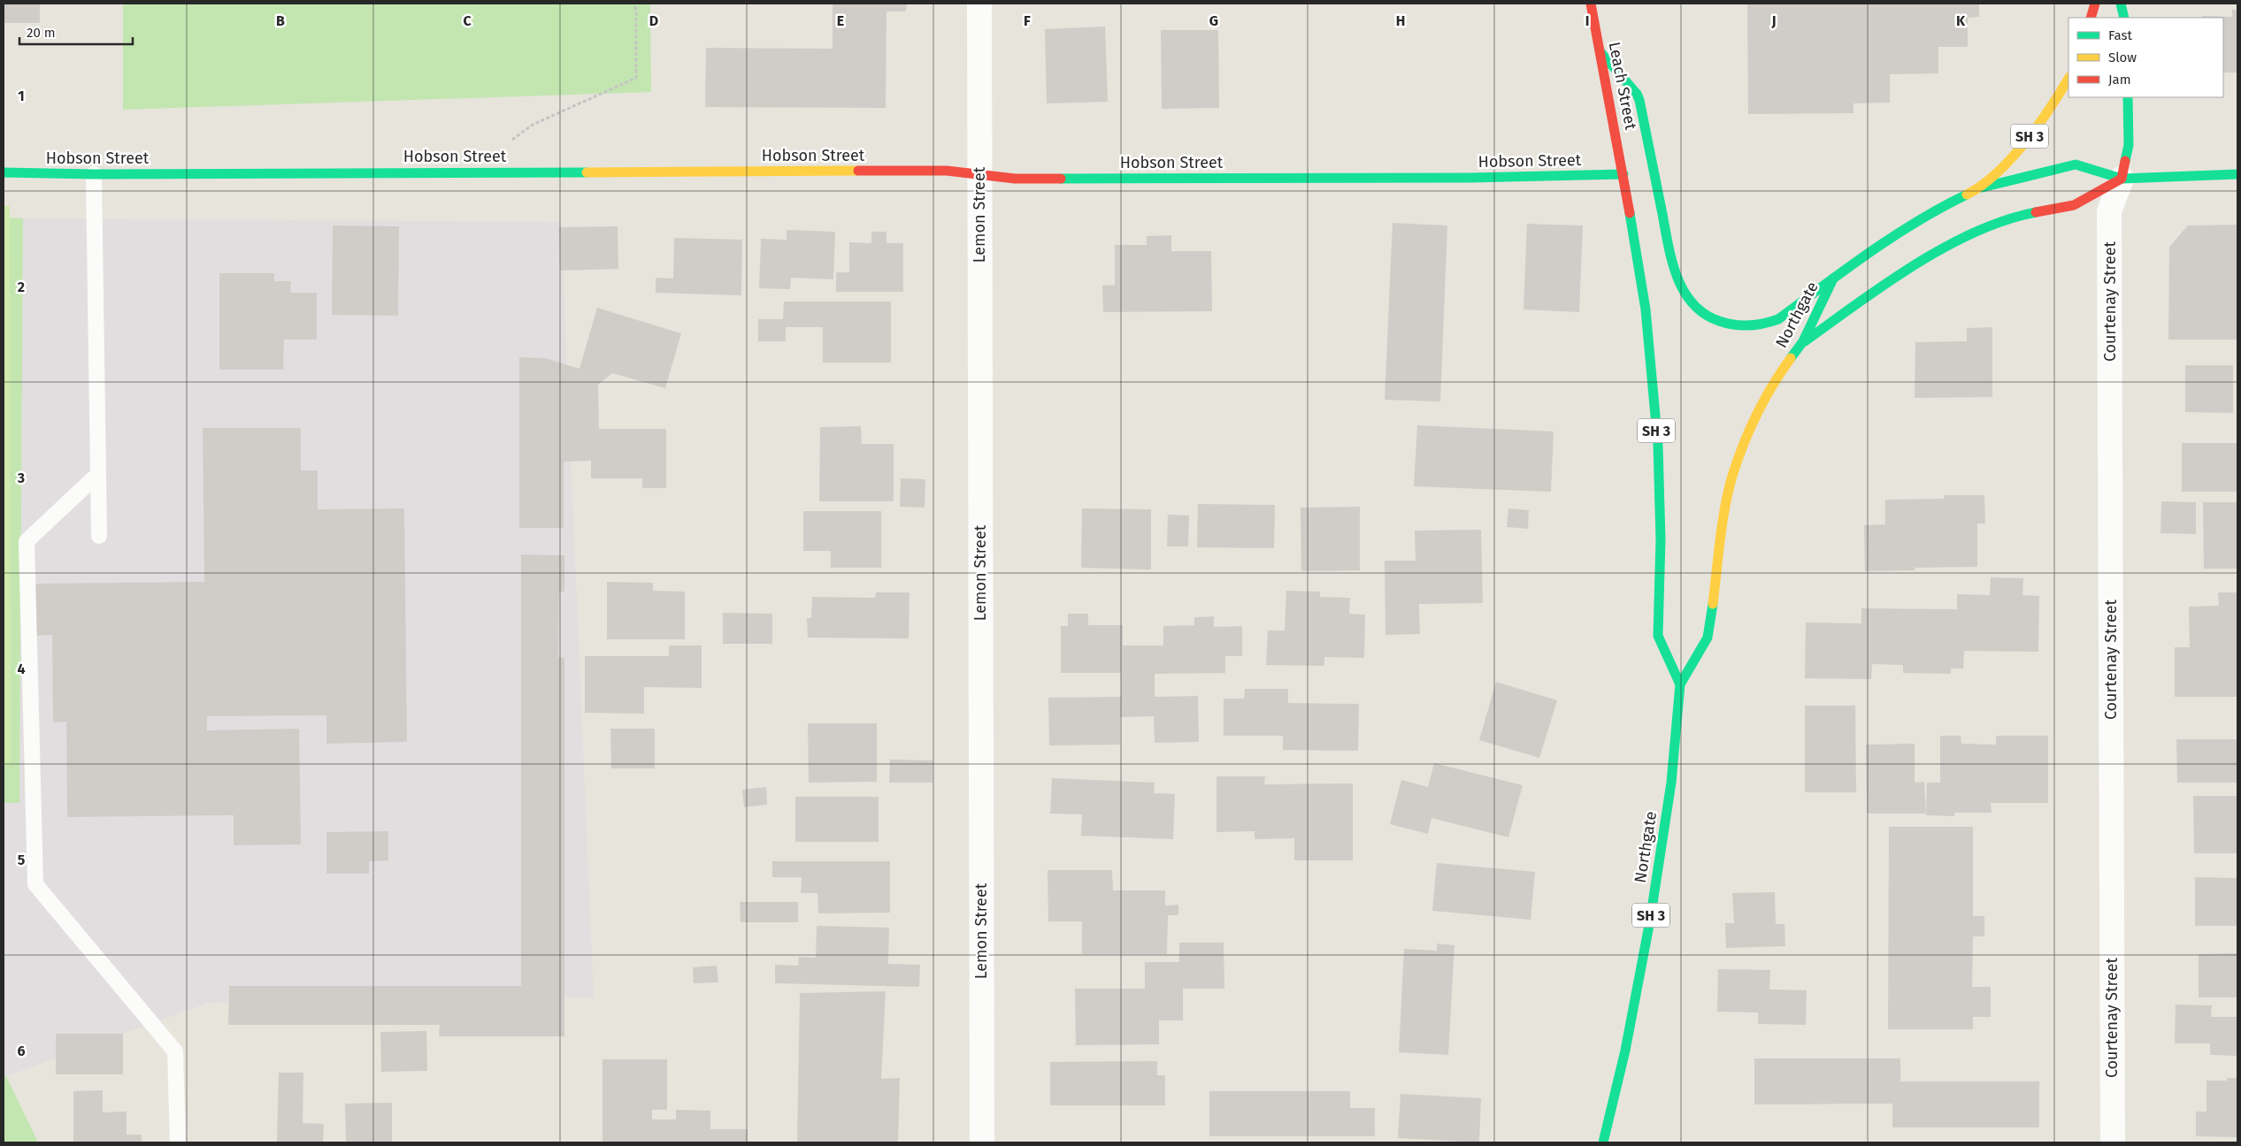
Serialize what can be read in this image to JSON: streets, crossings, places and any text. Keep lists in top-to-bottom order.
{
  "streets": {
    "main road": [
      "Leach Street",
      "SH 3",
      "Hobson Street",
      "Northgate"
    ],
    "street": ["Lemon Street", "Courtenay Street"]
  },
  "crossings": [
    ["Leach Street", "Hobson Street"],
    ["Leach Street", "Northgate"],
    ["Hobson Street", "Lemon Street"],
    ["Hobson Street", "Northgate"]
  ],
  "legend": ["Fast", "Slow", "Jam"],
  "scale_bar": "20 m",
  "grid": {
    "columns": [
      "B",
      "C",
      "D",
      "E",
      "F",
      "G",
      "H",
      "I",
      "J",
      "K"
    ],
    "rows": [
      "1",
      "2",
      "3",
      "4",
      "5",
      "6"
    ]
  }
}
